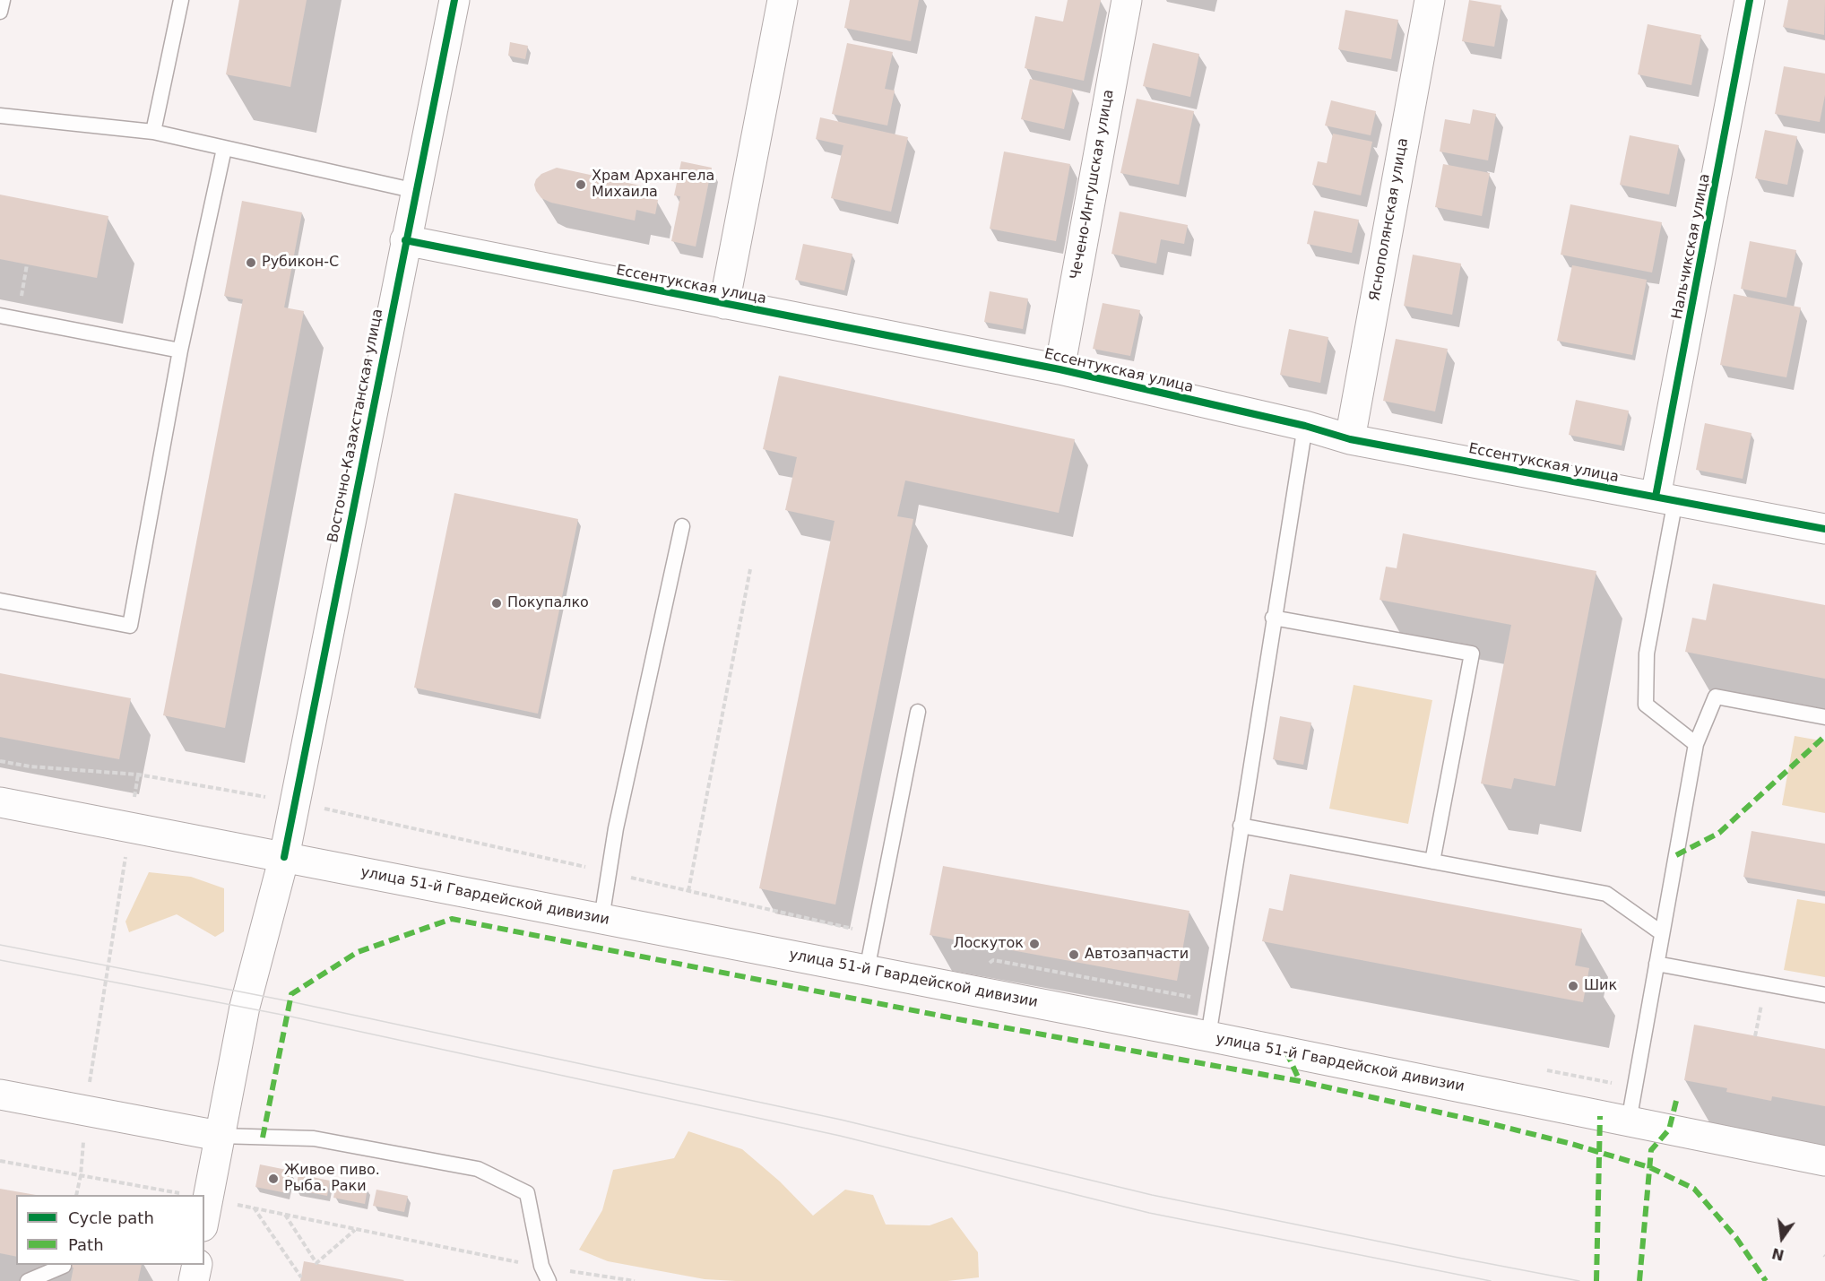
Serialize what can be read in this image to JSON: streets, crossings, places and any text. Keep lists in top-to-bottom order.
{
  "streets": {
    "street": [
      "Чечено-Ингушская улица",
      "Яснополянская улица",
      "Нальчикская улица",
      "Ессентукская улица",
      "Восточно-Казахстанская улица",
      "улица 51-й Гвардейской дивизии"
    ]
  },
  "crossings": [
    ["Чечено-Ингушская улица", "Ессентукская улица"],
    ["Яснополянская улица", "Ессентукская улица"],
    ["Нальчикская улица", "Ессентукская улица"],
    ["Ессентукская улица", "Восточно-Казахстанская улица"],
    ["Восточно-Казахстанская улица", "улица 51-й Гвардейской дивизии"]
  ],
  "places": [
    "Храм Архангела Михаила",
    "Рубикон-С",
    "Покупалко",
    "Лоскуток",
    "Автозапчасти",
    "Шик",
    "Живое пиво. Рыба. Раки"
  ],
  "legend": ["Cycle path", "Path"],
  "north": "bottom"
}
